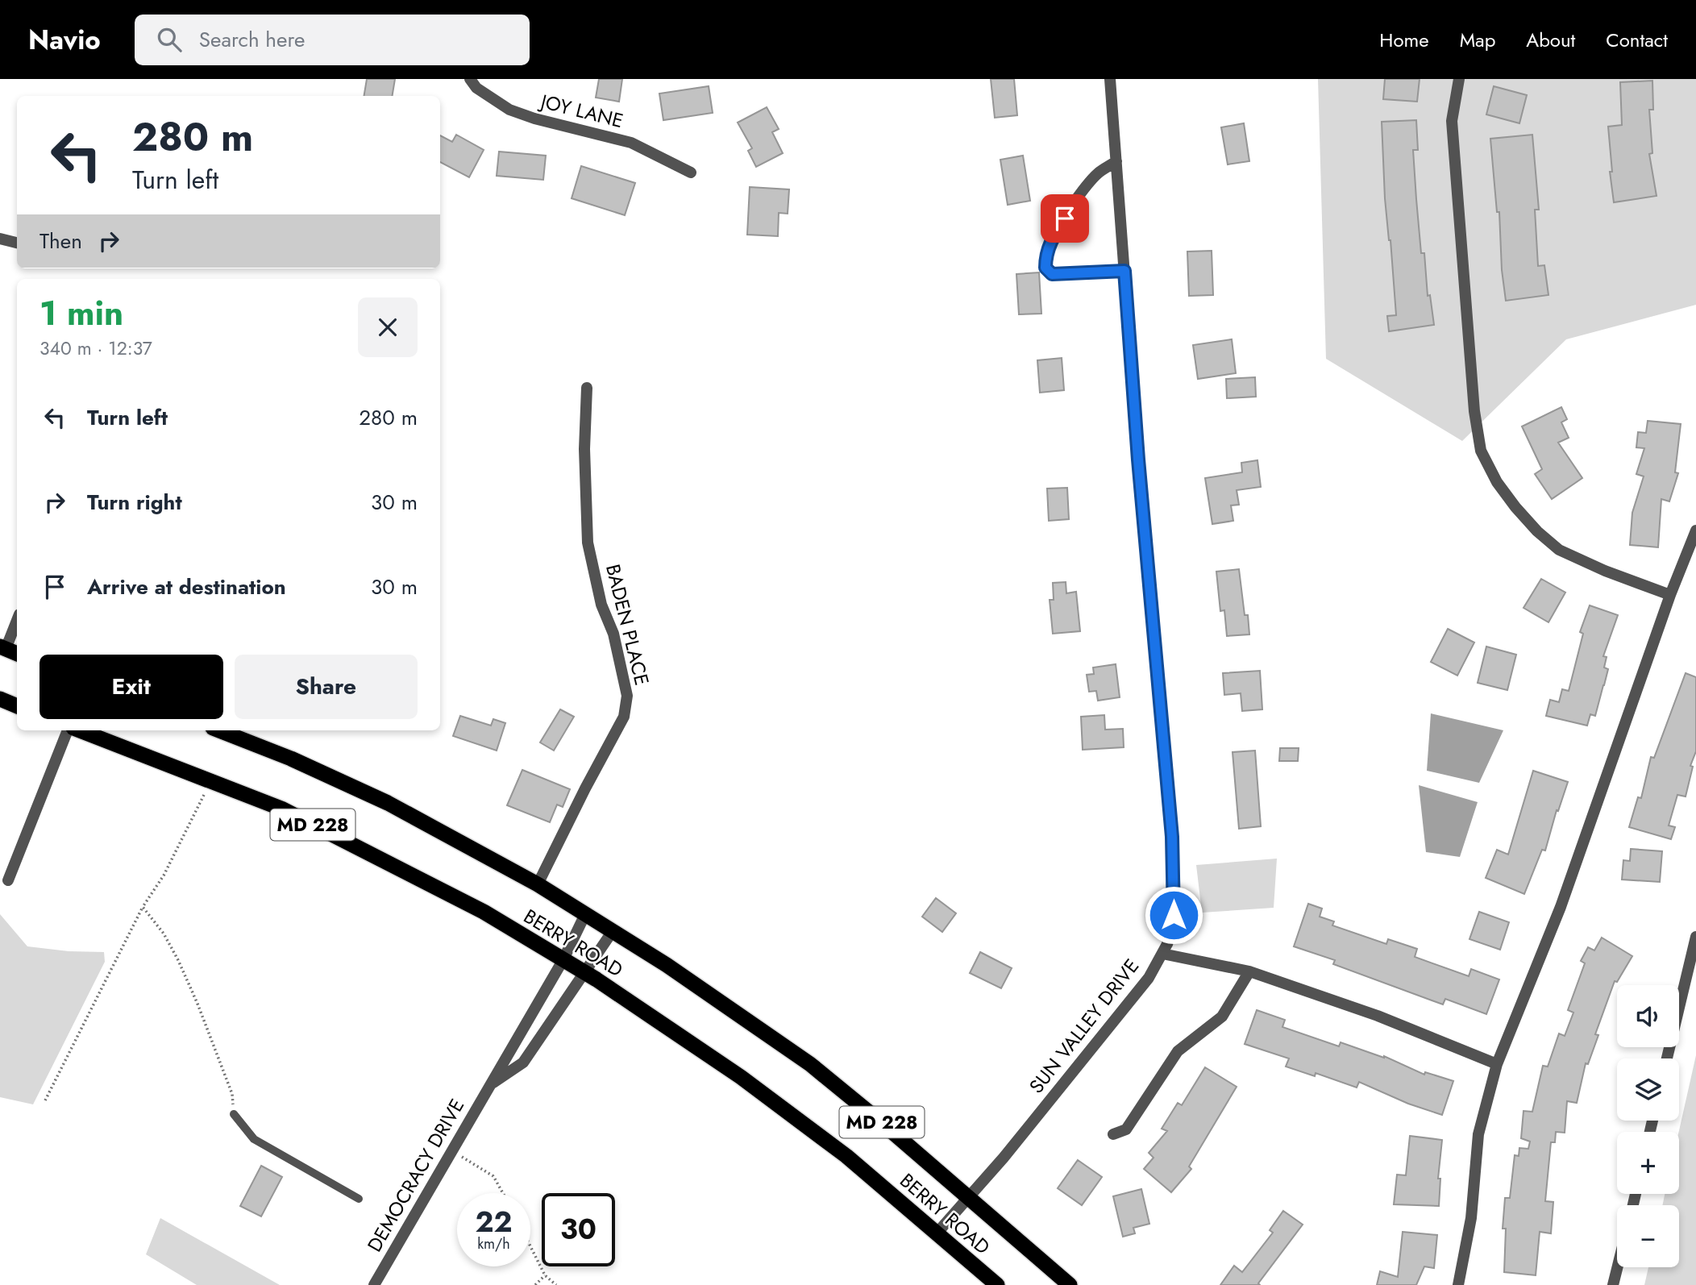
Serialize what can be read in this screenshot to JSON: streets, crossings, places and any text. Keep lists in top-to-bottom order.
{
  "streets": {
    "highway": ["MD 228", "BERRY ROAD"],
    "street": [
      "JOY LANE",
      "BADEN PLACE",
      "SUN VALLEY DRIVE",
      "DEMOCRACY DRIVE"
    ]
  },
  "crossings": [
    ["BADEN PLACE", "BERRY ROAD"],
    ["BERRY ROAD", "SUN VALLEY DRIVE"],
    ["BERRY ROAD", "DEMOCRACY DRIVE"]
  ],
  "page": {
    "header": "Navio",
    "search": "Search here",
    "nav": [
      "Home",
      "Map",
      "About",
      "Contact"
    ],
    "turn": ["280 m", "Turn left"],
    "then": "Then",
    "heading": ["1 min", "340 m · 12:37"],
    "list": [
      {
        "name": "Turn left",
        "value": "280 m"
      },
      {
        "name": "Turn right",
        "value": "30 m"
      },
      {
        "name": "Arrive at destination",
        "value": "30 m"
      }
    ],
    "buttons": ["Exit", "Share"],
    "map_buttons": ["+", "−"],
    "speed": "22 km/h",
    "limit": "30"
  }
}
